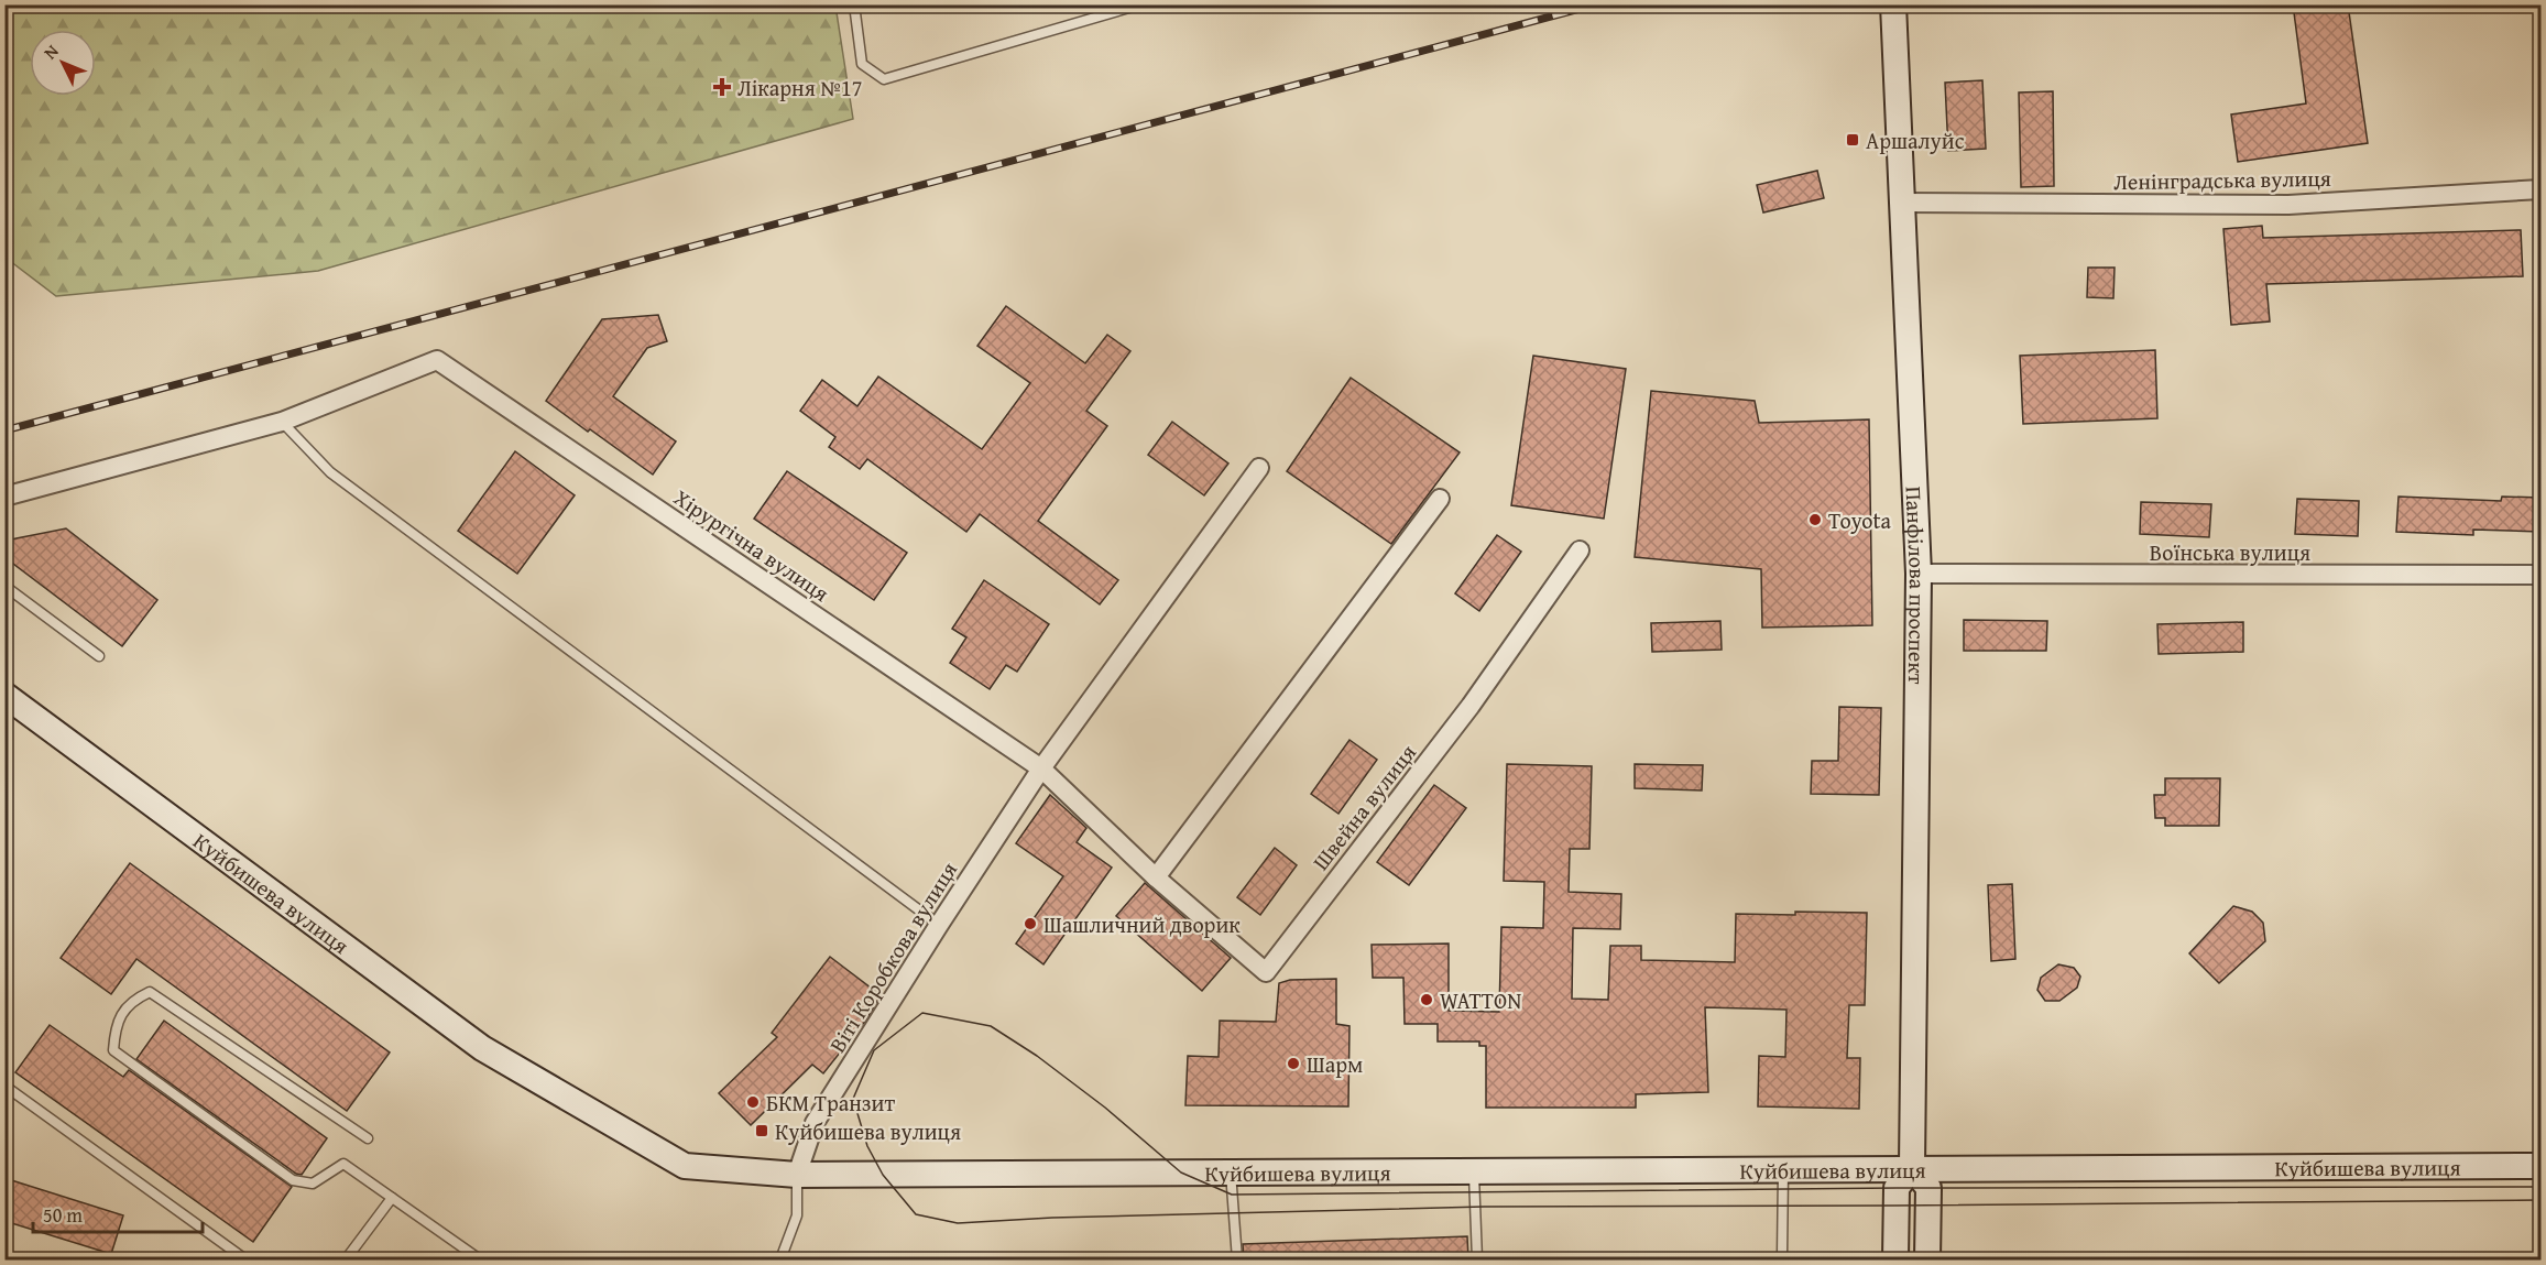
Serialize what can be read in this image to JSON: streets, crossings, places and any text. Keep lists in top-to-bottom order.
{
  "streets": {
    "main road": ["Панфілова проспект", "Куйбишева вулиця"],
    "street": [
      "Ленінградська вулиця",
      "Хірургічна вулиця",
      "Воїнська вулиця",
      "Швейна вулиця",
      "Віті Коробкова вулиця"
    ]
  },
  "crossings": [
    ["Ленінградська вулиця", "Панфілова проспект"],
    ["Хірургічна вулиця", "Швейна вулиця"],
    ["Хірургічна вулиця", "Віті Коробкова вулиця"],
    ["Воїнська вулиця", "Панфілова проспект"],
    ["Панфілова проспект", "Куйбишева вулиця"],
    ["Швейна вулиця", "Віті Коробкова вулиця"],
    ["Куйбишева вулиця", "Віті Коробкова вулиця"]
  ],
  "places": {
    "health": ["Лікарня №17"],
    "transit": ["Аршалуйс", "Куйбишева вулиця"],
    "other": [
      "Toyota",
      "Шашличний дворик",
      "WATTON",
      "Шарм",
      "БКМ Транзит"
    ]
  },
  "scale_bar": "50 m",
  "north": "top left"
}
